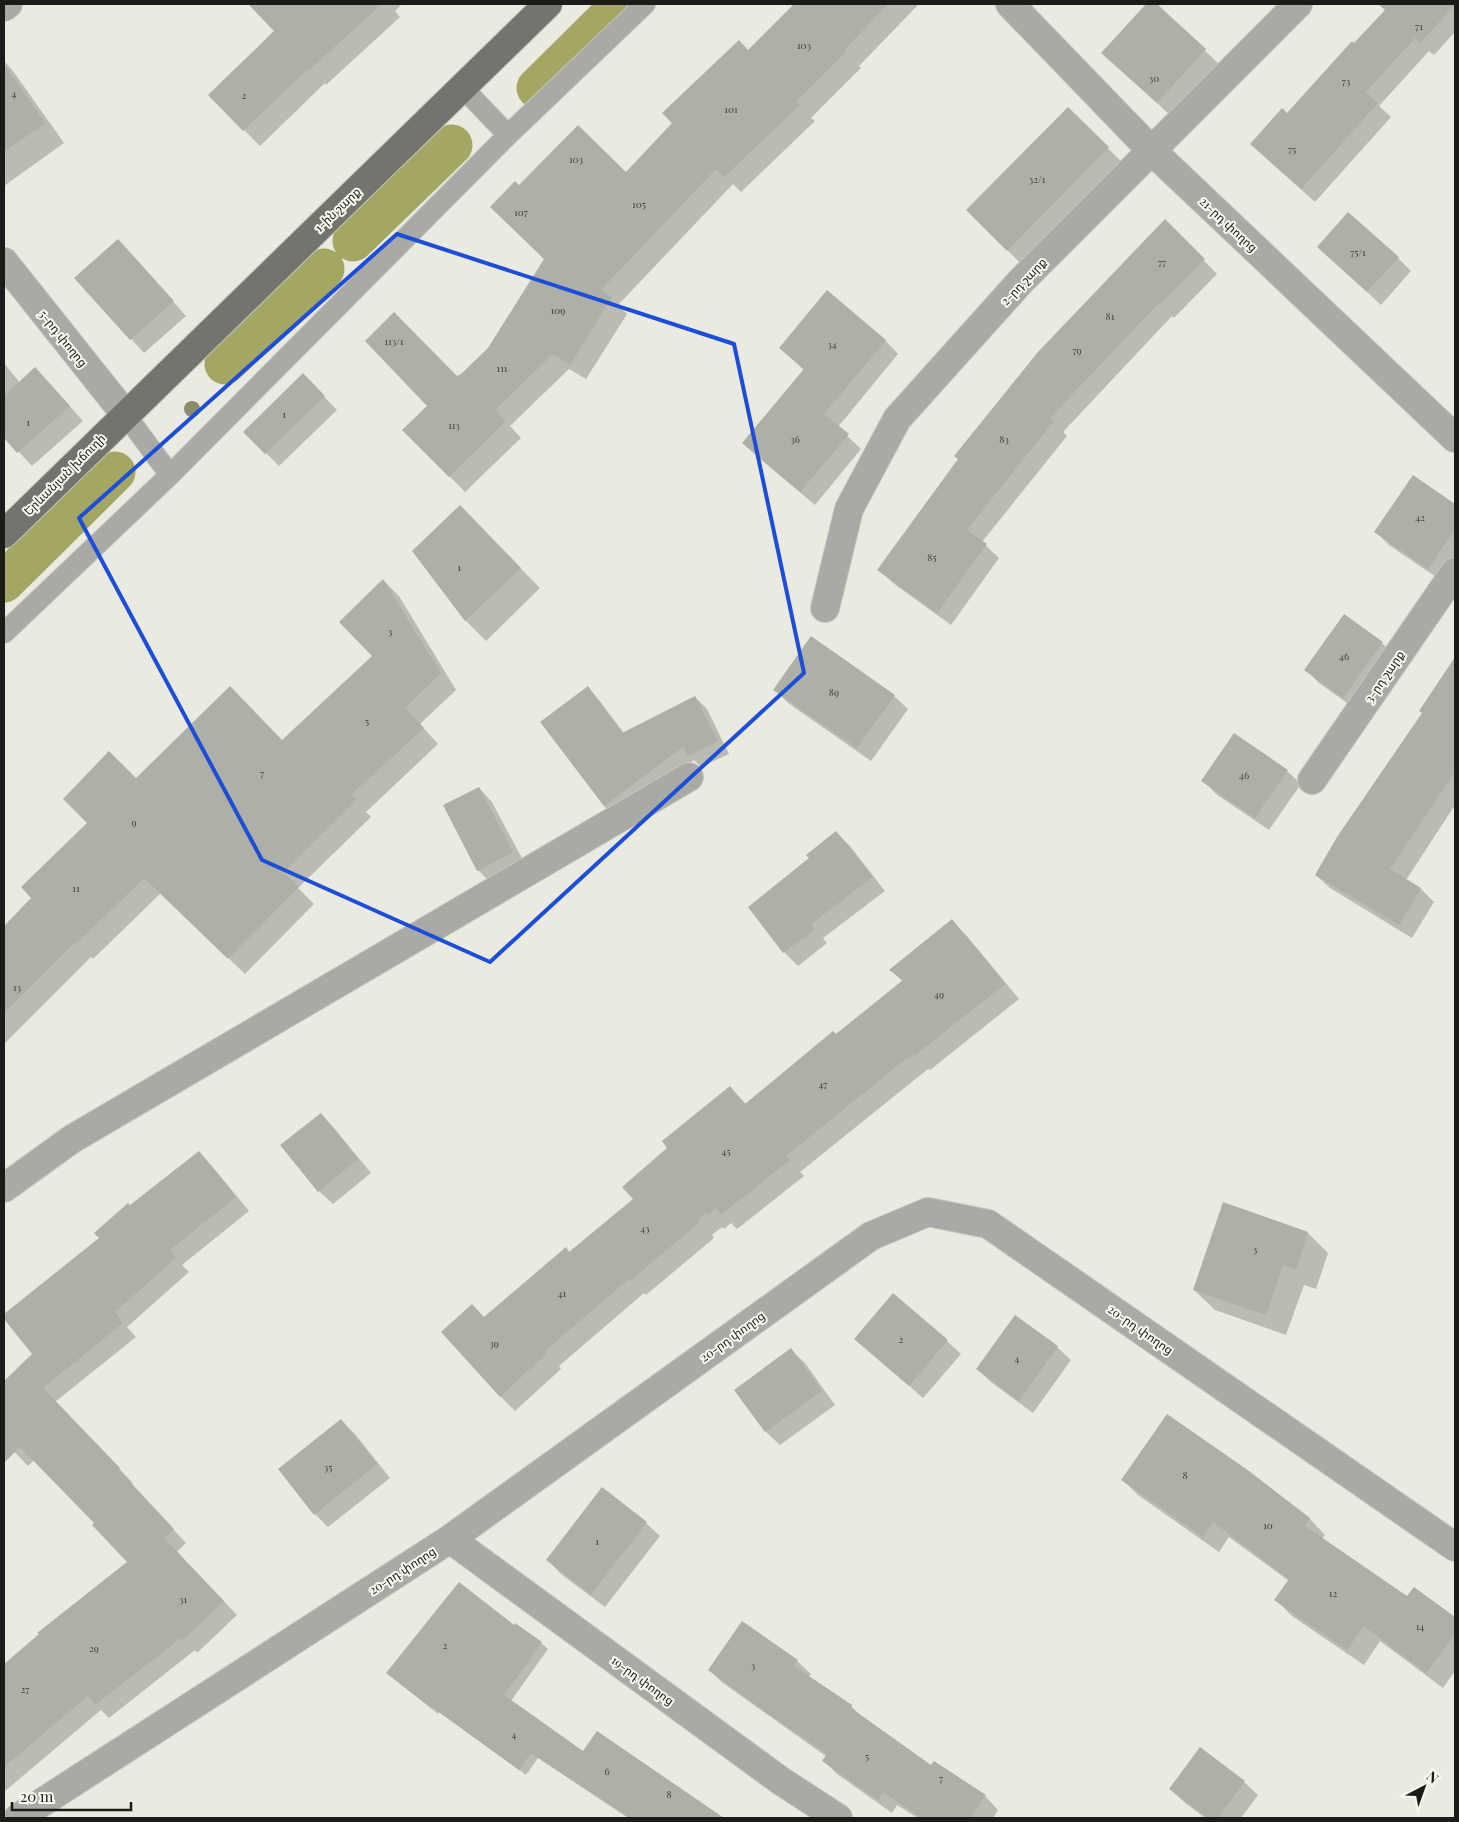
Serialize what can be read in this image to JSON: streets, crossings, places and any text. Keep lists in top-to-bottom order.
{
  "streets": {
    "main road": ["1-ին շարք", "Երևանյան խճուղի"],
    "street": [
      "21-րդ փողոց",
      "2-րդ շարք",
      "5-րդ փողոց",
      "3-րդ շարք",
      "20-րդ փողոց",
      "19-րդ փողոց"
    ]
  },
  "crossings": [
    ["1-ին շարք", "5-րդ փողոց"],
    ["1-ին շարք", "Երևանյան խճուղի"],
    ["21-րդ փողոց", "2-րդ շարք"],
    ["5-րդ փողոց", "Երևանյան խճուղի"],
    ["20-րդ փողոց", "19-րդ փողոց"]
  ],
  "house_numbers": [
    "71",
    "103",
    "30",
    "73",
    "4",
    "2",
    "101",
    "75",
    "103",
    "32/1",
    "105",
    "107",
    "75/1",
    "77",
    "109",
    "81",
    "113/1",
    "34",
    "79",
    "111",
    "1",
    "1",
    "113",
    "36",
    "83",
    "42",
    "85",
    "1",
    "3",
    "46",
    "89",
    "5",
    "7",
    "46",
    "9",
    "11",
    "13",
    "49",
    "47",
    "45",
    "43",
    "3",
    "41",
    "2",
    "39",
    "4",
    "35",
    "8",
    "10",
    "1",
    "12",
    "31",
    "14",
    "2",
    "29",
    "3",
    "27",
    "4",
    "5",
    "6",
    "7",
    "8"
  ],
  "scale_bar": "20 m",
  "north": "top right"
}
